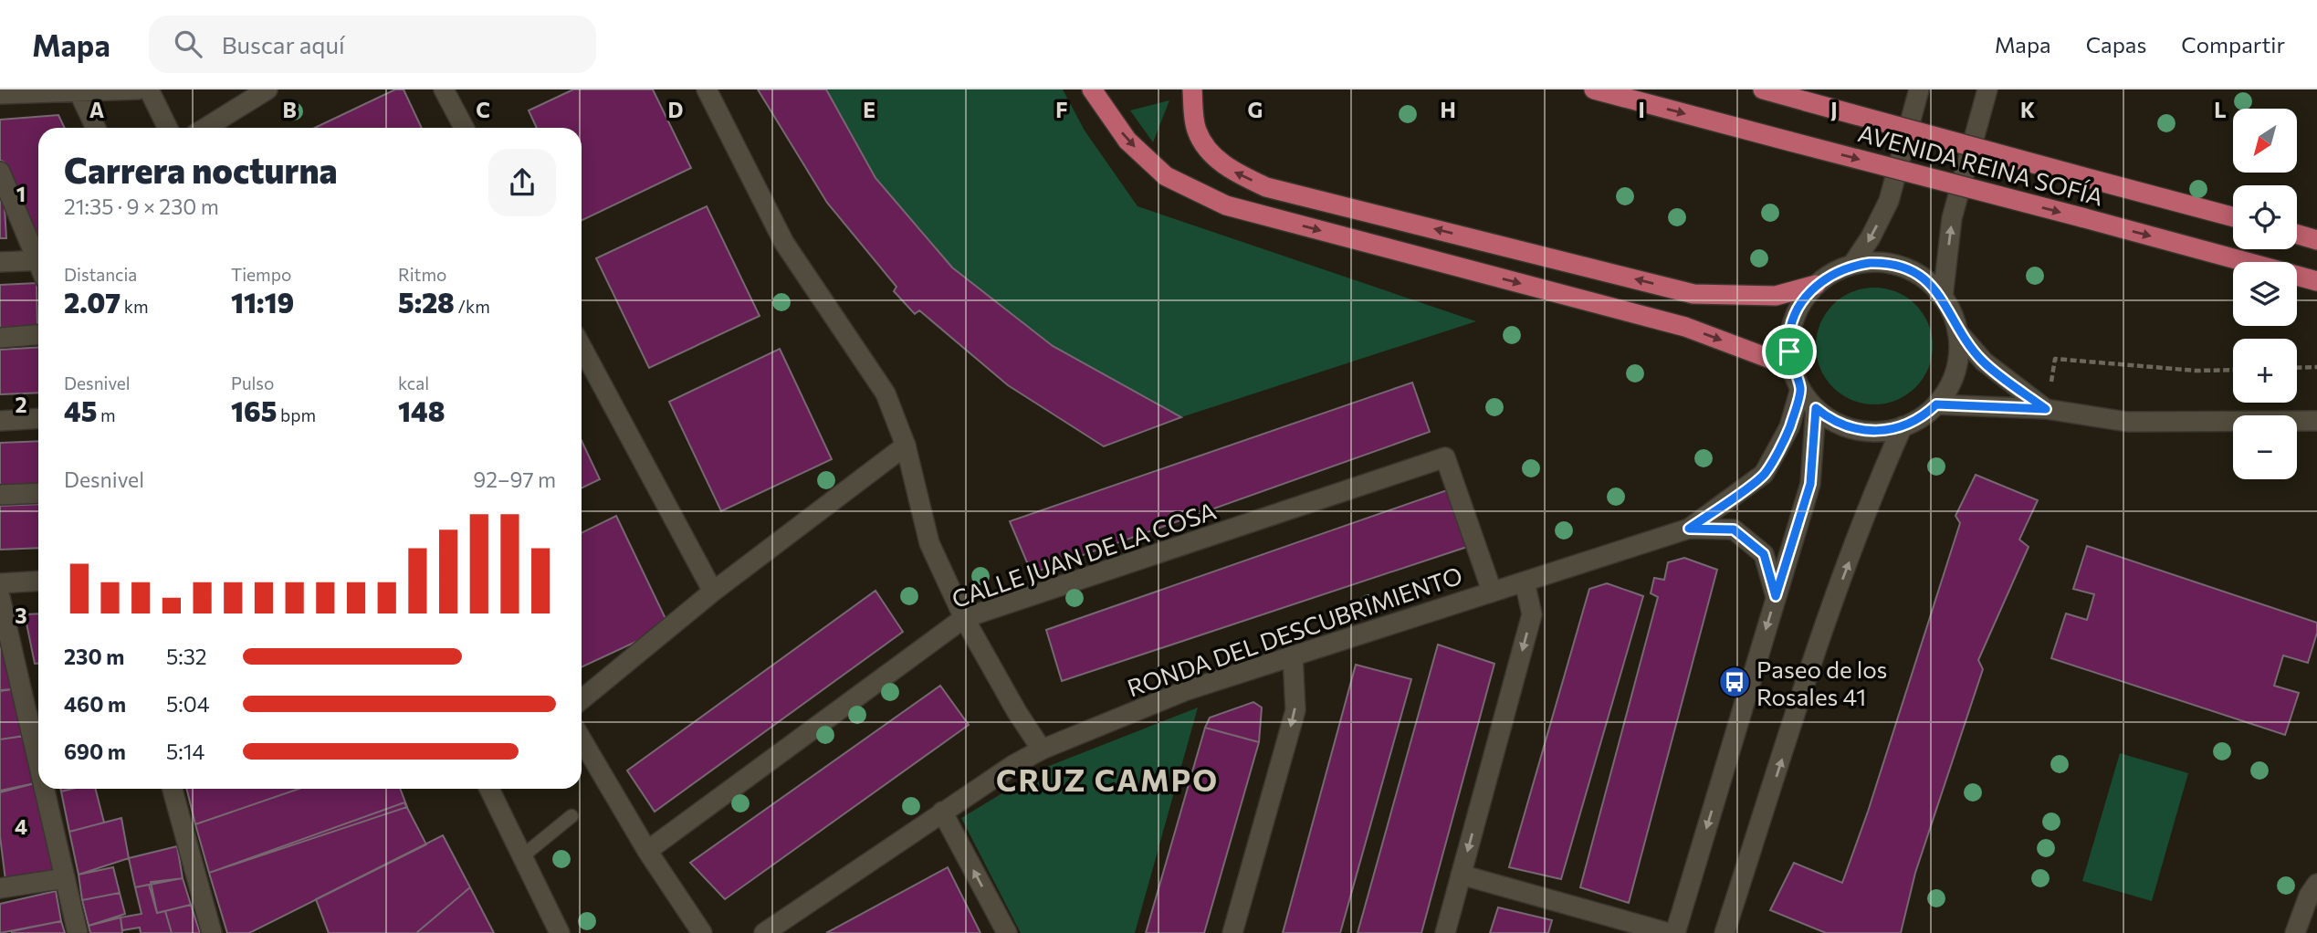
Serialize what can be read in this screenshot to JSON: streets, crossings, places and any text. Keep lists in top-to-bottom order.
{
  "streets": {
    "highway": ["AVENIDA REINA SOFÍA"],
    "street": ["CALLE JUAN DE LA COSA", "RONDA DEL DESCUBRIMIENTO"]
  },
  "crossings": [
    ["CALLE JUAN DE LA COSA", "RONDA DEL DESCUBRIMIENTO"]
  ],
  "districts": ["CRUZ CAMPO"],
  "places": {
    "bus stop": ["Paseo de los Rosales 41"]
  },
  "north": "bottom left",
  "page": {
    "header": "Mapa",
    "search": "Buscar aquí",
    "nav": ["Mapa", "Capas", "Compartir"],
    "map_buttons": ["+", "−"],
    "heading": ["Carrera nocturna", "21:35 · 9 × 230 m"],
    "stats": [
      ["Distancia", "2.07 km"],
      ["Tiempo", "11:19"],
      ["Ritmo", "5:28 /km"],
      ["Desnivel", "45 m"],
      ["Pulso", "165 bpm"],
      ["kcal", "148"]
    ],
    "chart": ["Desnivel", "92–97 m"],
    "list": [
      {
        "name": "230 m",
        "note": "5:32"
      },
      {
        "name": "460 m",
        "note": "5:04"
      },
      {
        "name": "690 m",
        "note": "5:14"
      }
    ]
  },
  "grid": {
    "columns": [
      "A",
      "B",
      "C",
      "D",
      "E",
      "F",
      "G",
      "H",
      "I",
      "J",
      "K",
      "L"
    ],
    "rows": [
      "1",
      "2",
      "3",
      "4"
    ]
  }
}
